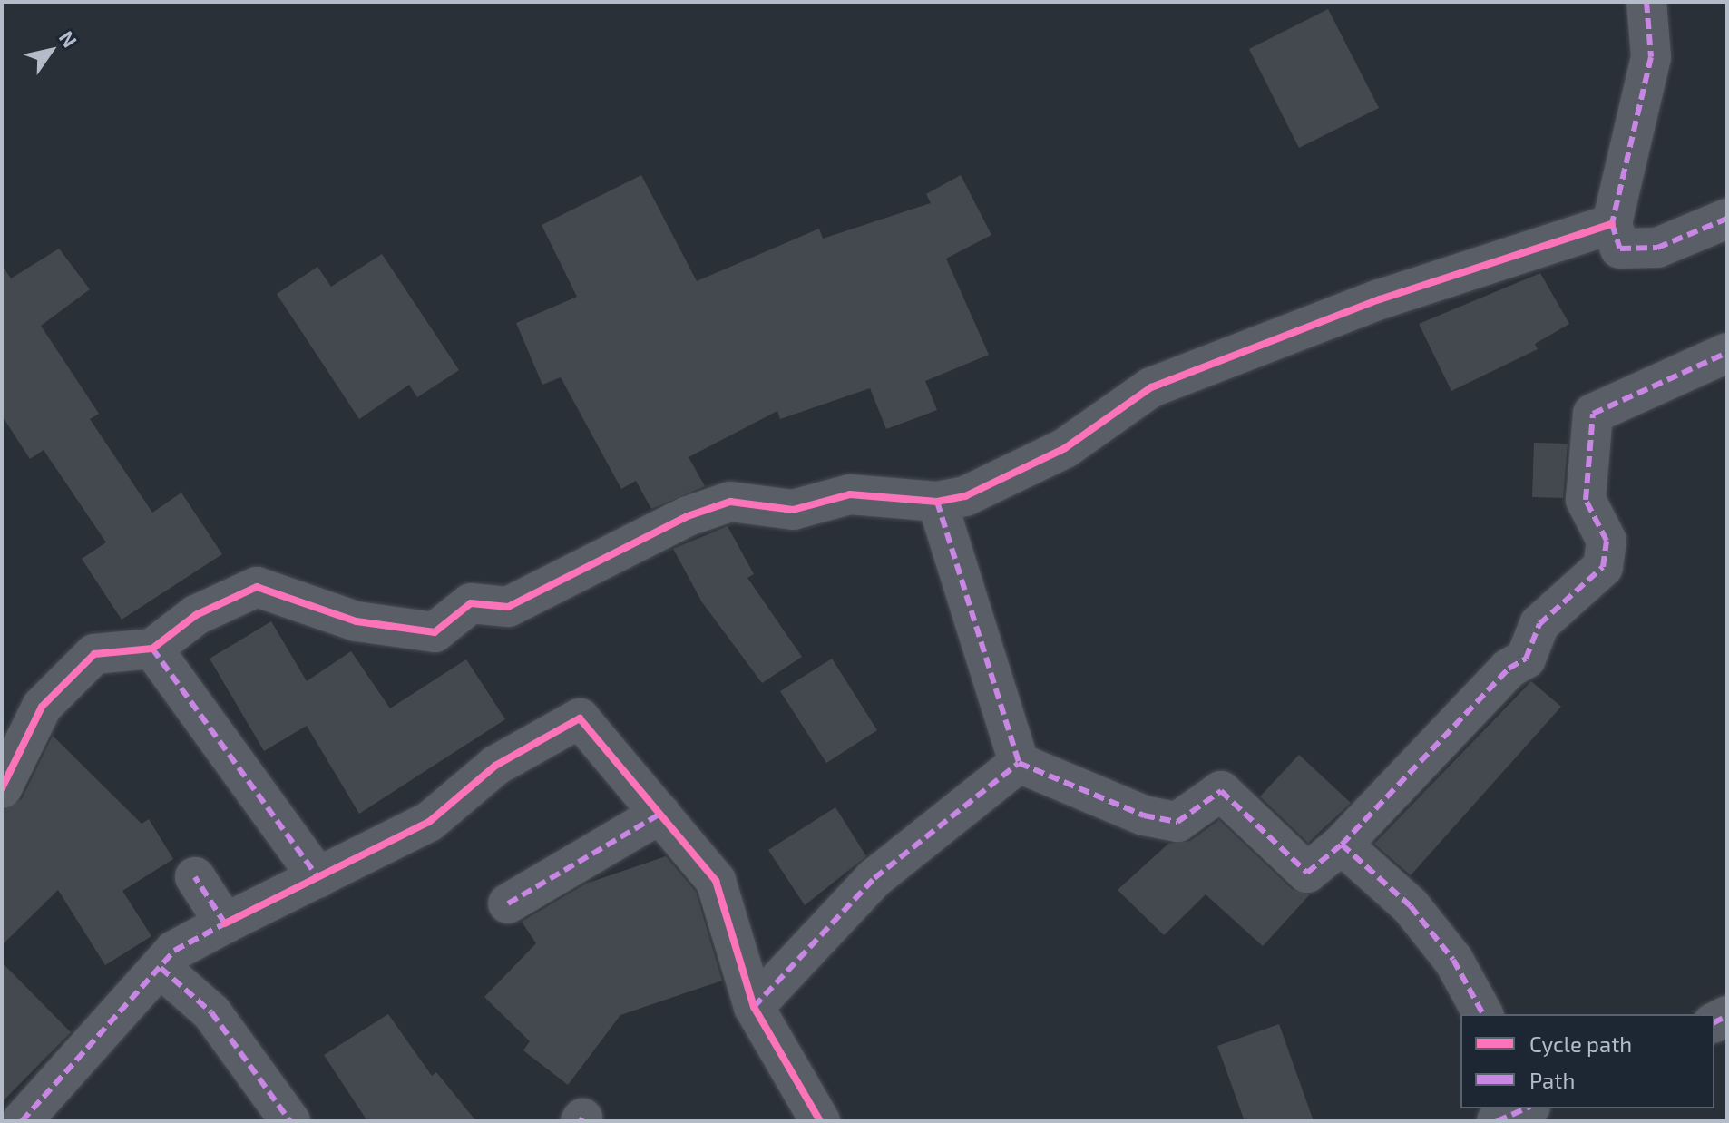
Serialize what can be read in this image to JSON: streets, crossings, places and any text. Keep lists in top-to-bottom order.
{
  "legend": ["Cycle path", "Path"],
  "north": "top right"
}
